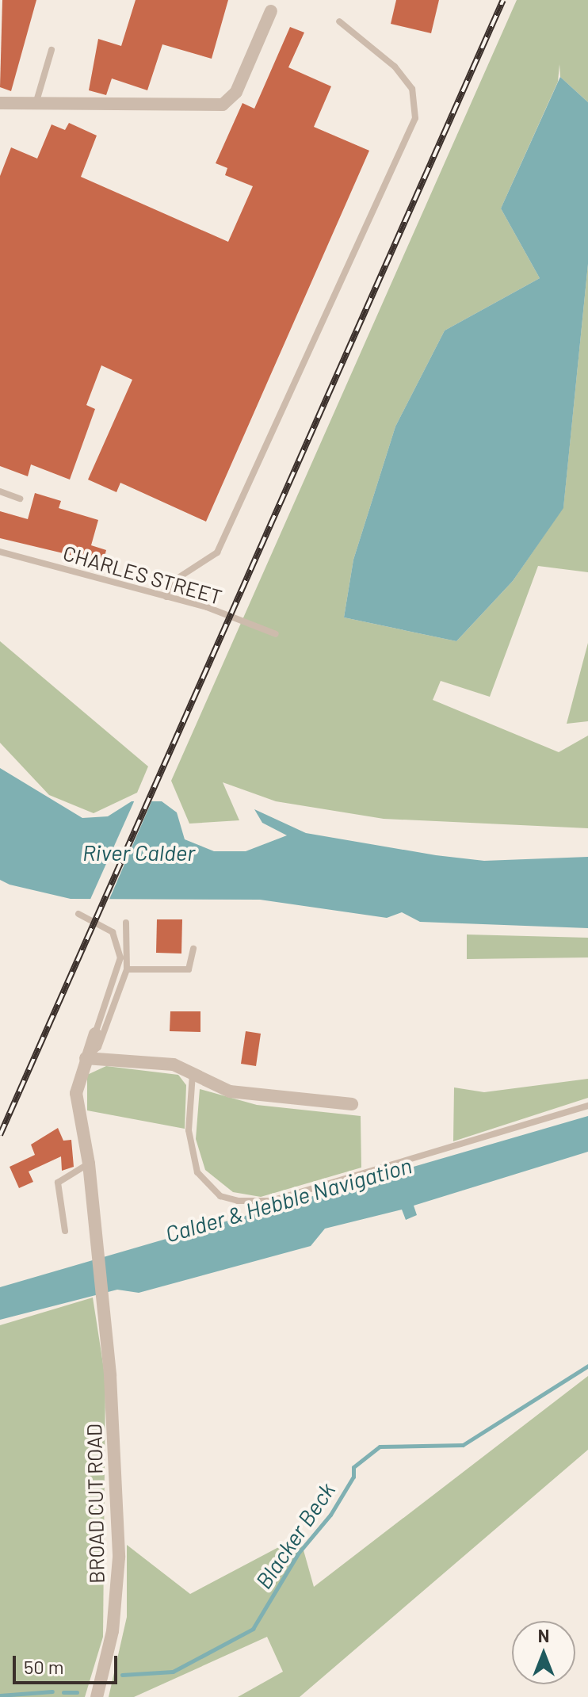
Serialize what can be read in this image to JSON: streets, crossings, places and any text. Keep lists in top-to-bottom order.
{
  "streets": {
    "street": ["BROAD CUT ROAD"],
    "lane": ["CHARLES STREET"]
  },
  "water": ["River Calder", "Calder & Hebble Navigation", "Blacker Beck"],
  "scale_bar": "50 m",
  "north": "top"
}
